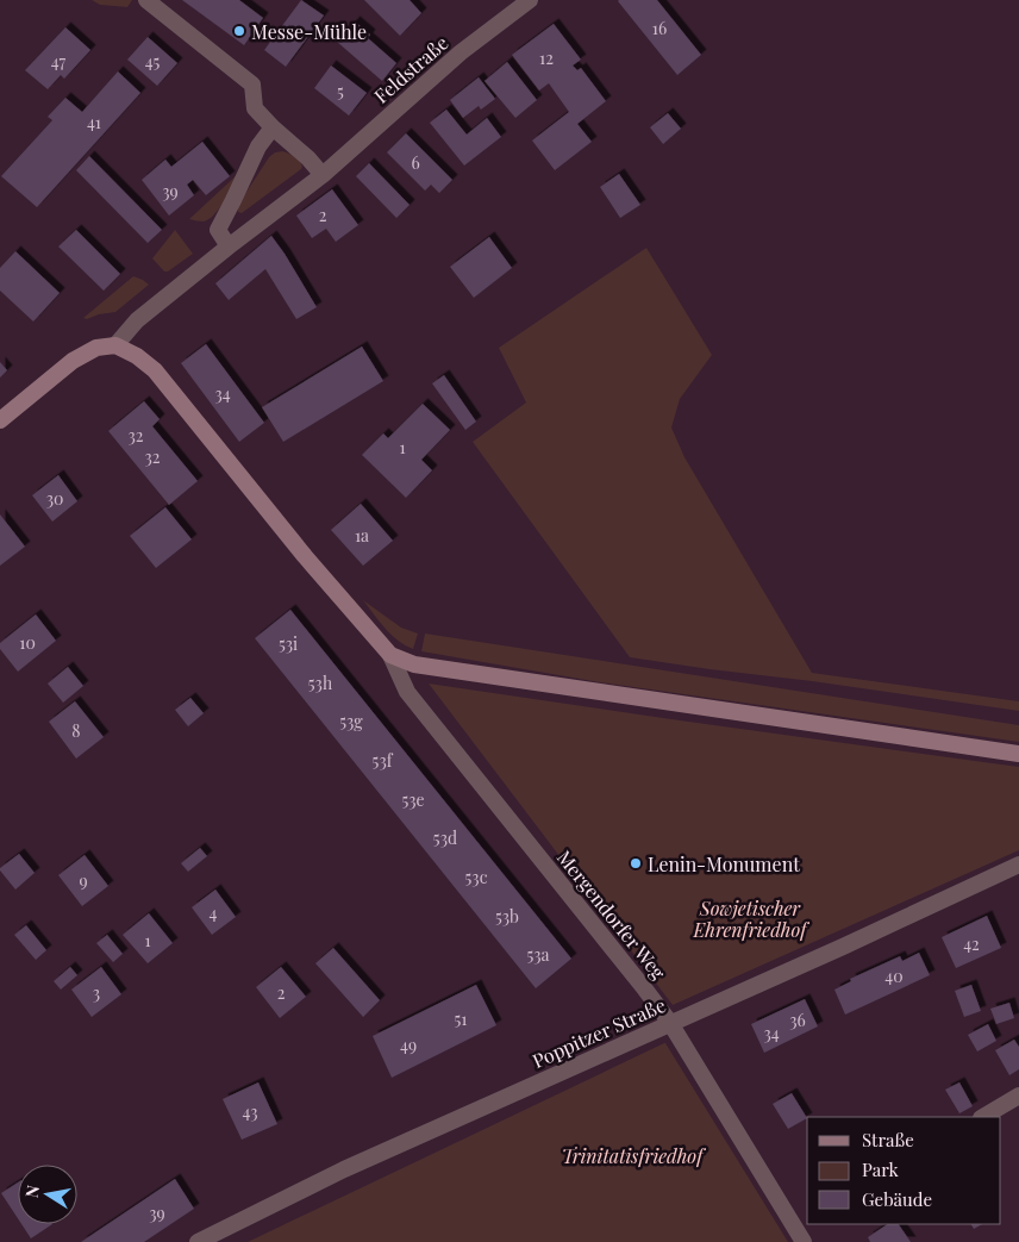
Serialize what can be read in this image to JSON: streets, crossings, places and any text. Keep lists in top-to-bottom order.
{
  "streets": {
    "street": ["Feldstraße", "Mergendorfer Weg", "Poppitzer Straße"]
  },
  "crossings": [
    ["Mergendorfer Weg", "Poppitzer Straße"]
  ],
  "parks": ["Sowjetischer Ehrenfriedhof", "Trinitatisfriedhof"],
  "places": ["Messe-Mühle", "Lenin-Monument"],
  "house_numbers": [
    "16",
    "12",
    "47",
    "45",
    "5",
    "41",
    "6",
    "39",
    "2",
    "34",
    "32",
    "1",
    "32",
    "30",
    "1a",
    "10",
    "53i",
    "53h",
    "53g",
    "8",
    "53f",
    "53e",
    "53d",
    "53c",
    "9",
    "4",
    "53b",
    "1",
    "42",
    "53a",
    "40",
    "3",
    "2",
    "51",
    "36",
    "34",
    "49",
    "43",
    "39"
  ],
  "legend": ["Straße", "Park", "Gebäude"],
  "north": "left"
}
